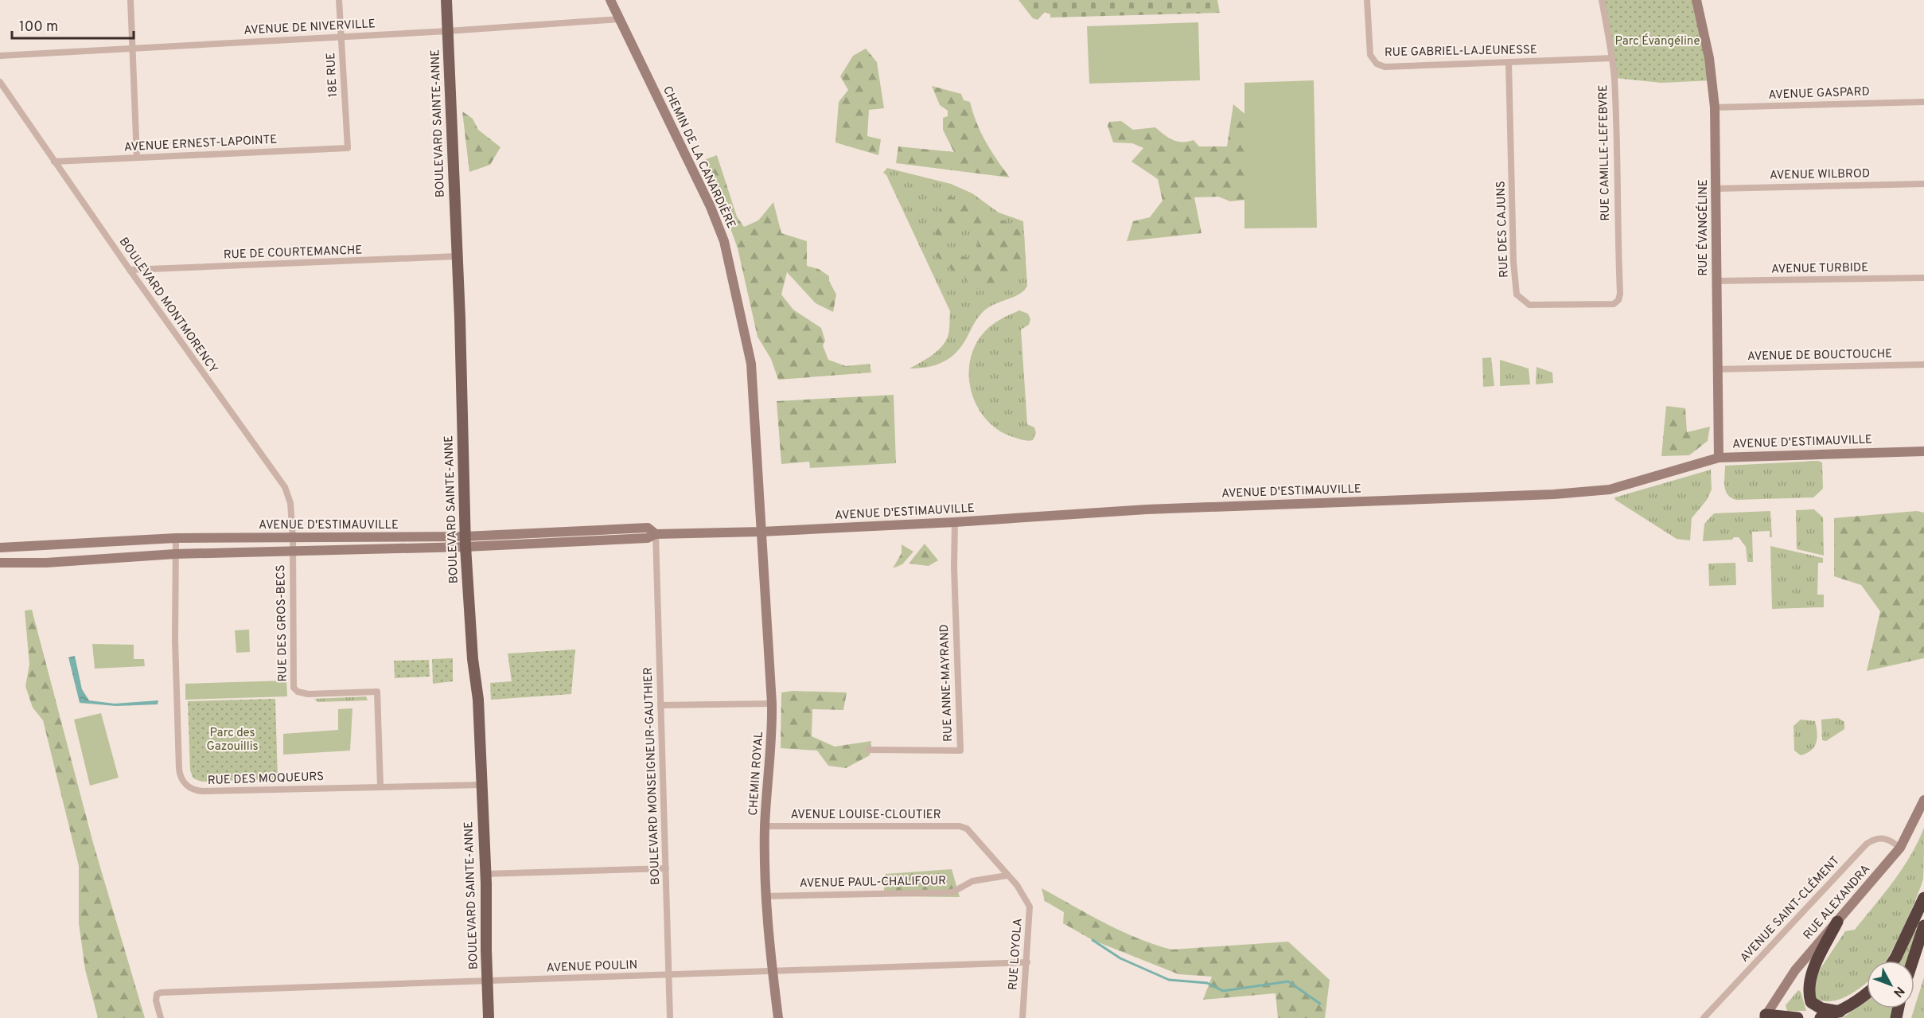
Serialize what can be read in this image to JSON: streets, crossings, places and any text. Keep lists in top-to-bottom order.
{
  "streets": {
    "main road": [
      "BOULEVARD SAINTE-ANNE",
      "CHEMIN DE LA CANARDIÈRE",
      "RUE ÉVANGÉLINE",
      "AVENUE D'ESTIMAUVILLE",
      "CHEMIN ROYAL",
      "RUE ALEXANDRA"
    ],
    "street": [
      "AVENUE DE NIVERVILLE",
      "RUE GABRIEL-LAJEUNESSE",
      "18E RUE",
      "AVENUE GASPARD",
      "AVENUE ERNEST-LAPOINTE",
      "RUE CAMILLE-LEFEBVRE",
      "AVENUE WILBROD",
      "RUE DES CAJUNS",
      "RUE DE COURTEMANCHE",
      "AVENUE TURBIDE",
      "BOULEVARD MONTMORENCY",
      "AVENUE DE BOUCTOUCHE",
      "RUE DES GROS-BECS",
      "RUE ANNE-MAYRAND",
      "BOULEVARD MONSEIGNEUR-GAUTHIER",
      "RUE DES MOQUEURS",
      "AVENUE LOUISE-CLOUTIER",
      "AVENUE PAUL-CHALIFOUR",
      "AVENUE SAINT-CLÉMENT",
      "RUE LOYOLA",
      "AVENUE POULIN"
    ]
  },
  "crossings": [
    ["AVENUE DE NIVERVILLE", "18E RUE"],
    ["AVENUE DE NIVERVILLE", "BOULEVARD SAINTE-ANNE"],
    ["AVENUE DE NIVERVILLE", "CHEMIN DE LA CANARDIÈRE"],
    ["RUE GABRIEL-LAJEUNESSE", "RUE CAMILLE-LEFEBVRE"],
    ["RUE GABRIEL-LAJEUNESSE", "RUE DES CAJUNS"],
    ["18E RUE", "AVENUE ERNEST-LAPOINTE"],
    ["AVENUE GASPARD", "RUE ÉVANGÉLINE"],
    ["BOULEVARD SAINTE-ANNE", "RUE DE COURTEMANCHE"],
    ["BOULEVARD SAINTE-ANNE", "AVENUE D'ESTIMAUVILLE"],
    ["BOULEVARD SAINTE-ANNE", "RUE DES MOQUEURS"],
    ["BOULEVARD SAINTE-ANNE", "AVENUE POULIN"],
    ["AVENUE ERNEST-LAPOINTE", "BOULEVARD MONTMORENCY"],
    ["RUE CAMILLE-LEFEBVRE", "RUE DES CAJUNS"],
    ["CHEMIN DE LA CANARDIÈRE", "AVENUE D'ESTIMAUVILLE"],
    ["CHEMIN DE LA CANARDIÈRE", "CHEMIN ROYAL"],
    ["AVENUE WILBROD", "RUE ÉVANGÉLINE"],
    ["RUE ÉVANGÉLINE", "AVENUE TURBIDE"],
    ["RUE ÉVANGÉLINE", "AVENUE DE BOUCTOUCHE"],
    ["RUE ÉVANGÉLINE", "AVENUE D'ESTIMAUVILLE"],
    ["RUE DE COURTEMANCHE", "BOULEVARD MONTMORENCY"],
    ["BOULEVARD MONTMORENCY", "AVENUE D'ESTIMAUVILLE"],
    ["BOULEVARD MONTMORENCY", "RUE DES GROS-BECS"],
    ["AVENUE D'ESTIMAUVILLE", "RUE DES GROS-BECS"],
    ["AVENUE D'ESTIMAUVILLE", "RUE ANNE-MAYRAND"],
    ["AVENUE D'ESTIMAUVILLE", "CHEMIN ROYAL"],
    ["AVENUE D'ESTIMAUVILLE", "BOULEVARD MONSEIGNEUR-GAUTHIER"],
    ["AVENUE D'ESTIMAUVILLE", "RUE DES MOQUEURS"],
    ["RUE DES GROS-BECS", "RUE DES MOQUEURS"],
    ["CHEMIN ROYAL", "AVENUE LOUISE-CLOUTIER"],
    ["CHEMIN ROYAL", "AVENUE PAUL-CHALIFOUR"],
    ["CHEMIN ROYAL", "AVENUE POULIN"],
    ["BOULEVARD MONSEIGNEUR-GAUTHIER", "AVENUE POULIN"],
    ["AVENUE LOUISE-CLOUTIER", "RUE LOYOLA"],
    ["AVENUE PAUL-CHALIFOUR", "RUE LOYOLA"],
    ["RUE ALEXANDRA", "AVENUE SAINT-CLÉMENT"],
    ["RUE LOYOLA", "AVENUE POULIN"]
  ],
  "parks": ["Parc Évangéline", "Parc des Gazouillis"],
  "scale_bar": "100 m",
  "north": "bottom right"
}
